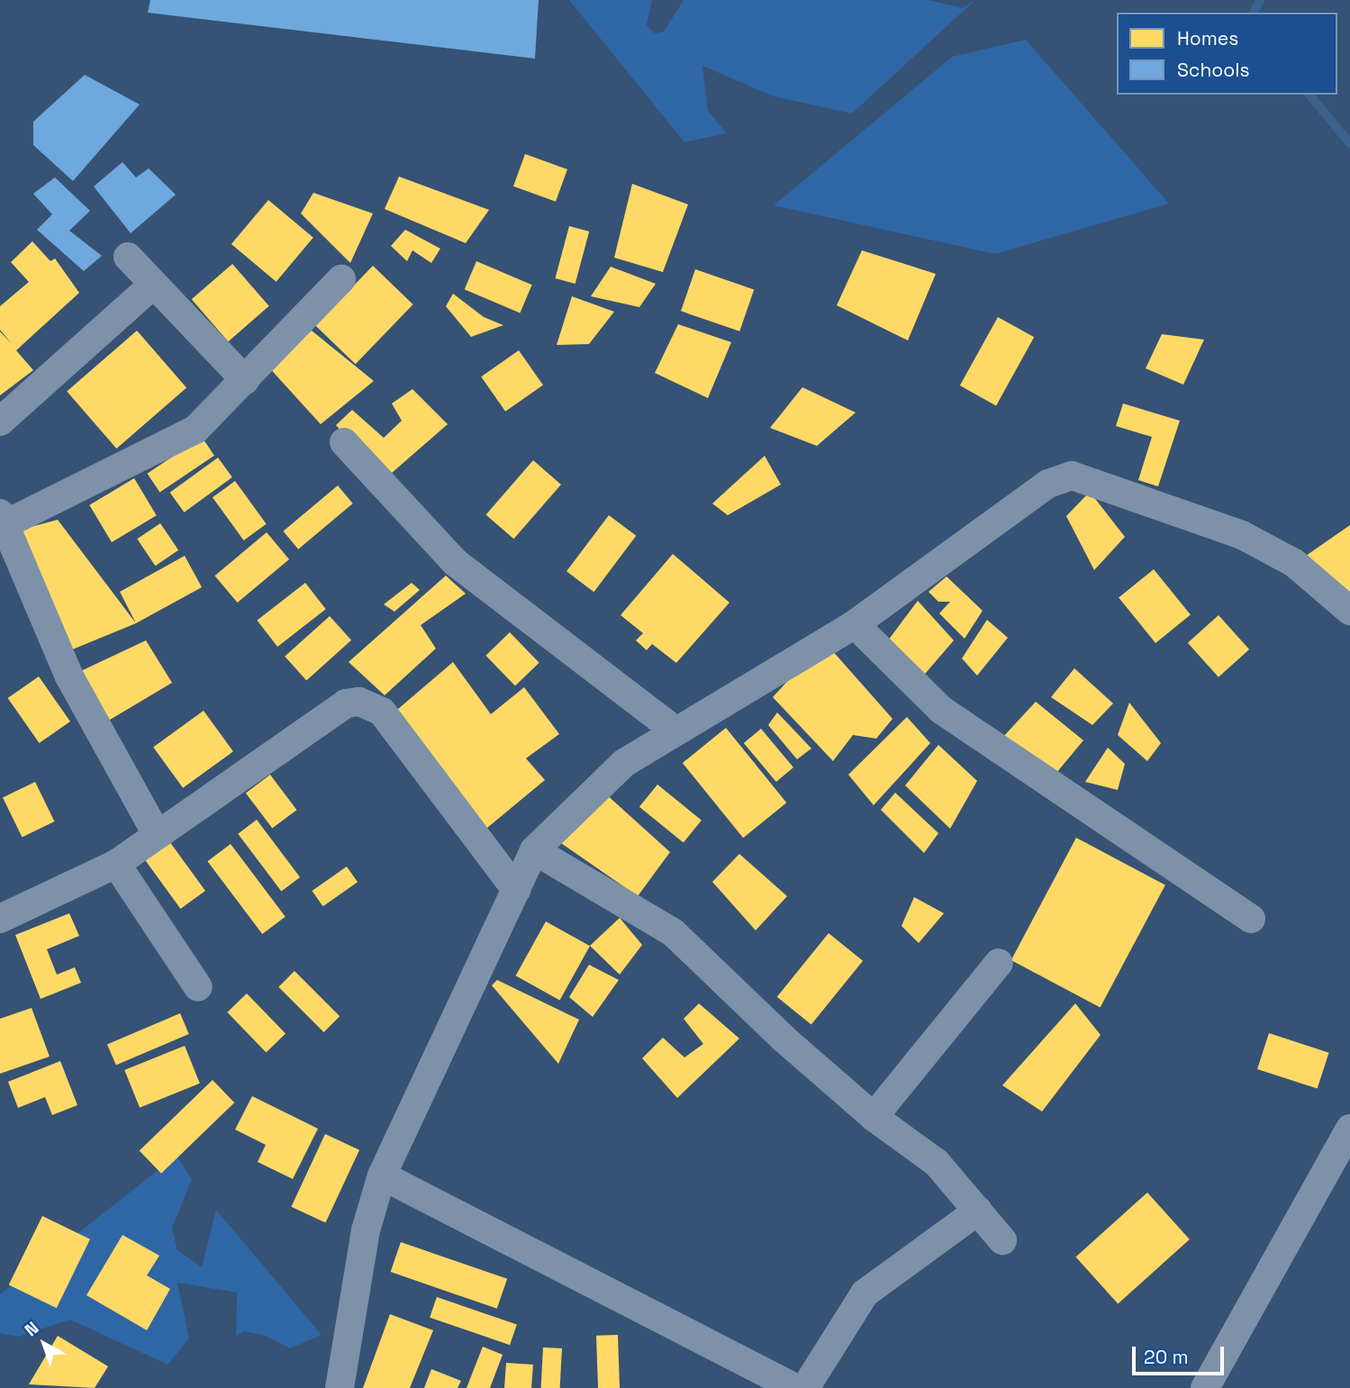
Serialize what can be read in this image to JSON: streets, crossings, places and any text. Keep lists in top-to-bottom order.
{
  "legend": ["Homes", "Schools"],
  "scale_bar": "20 m",
  "north": "top left"
}
